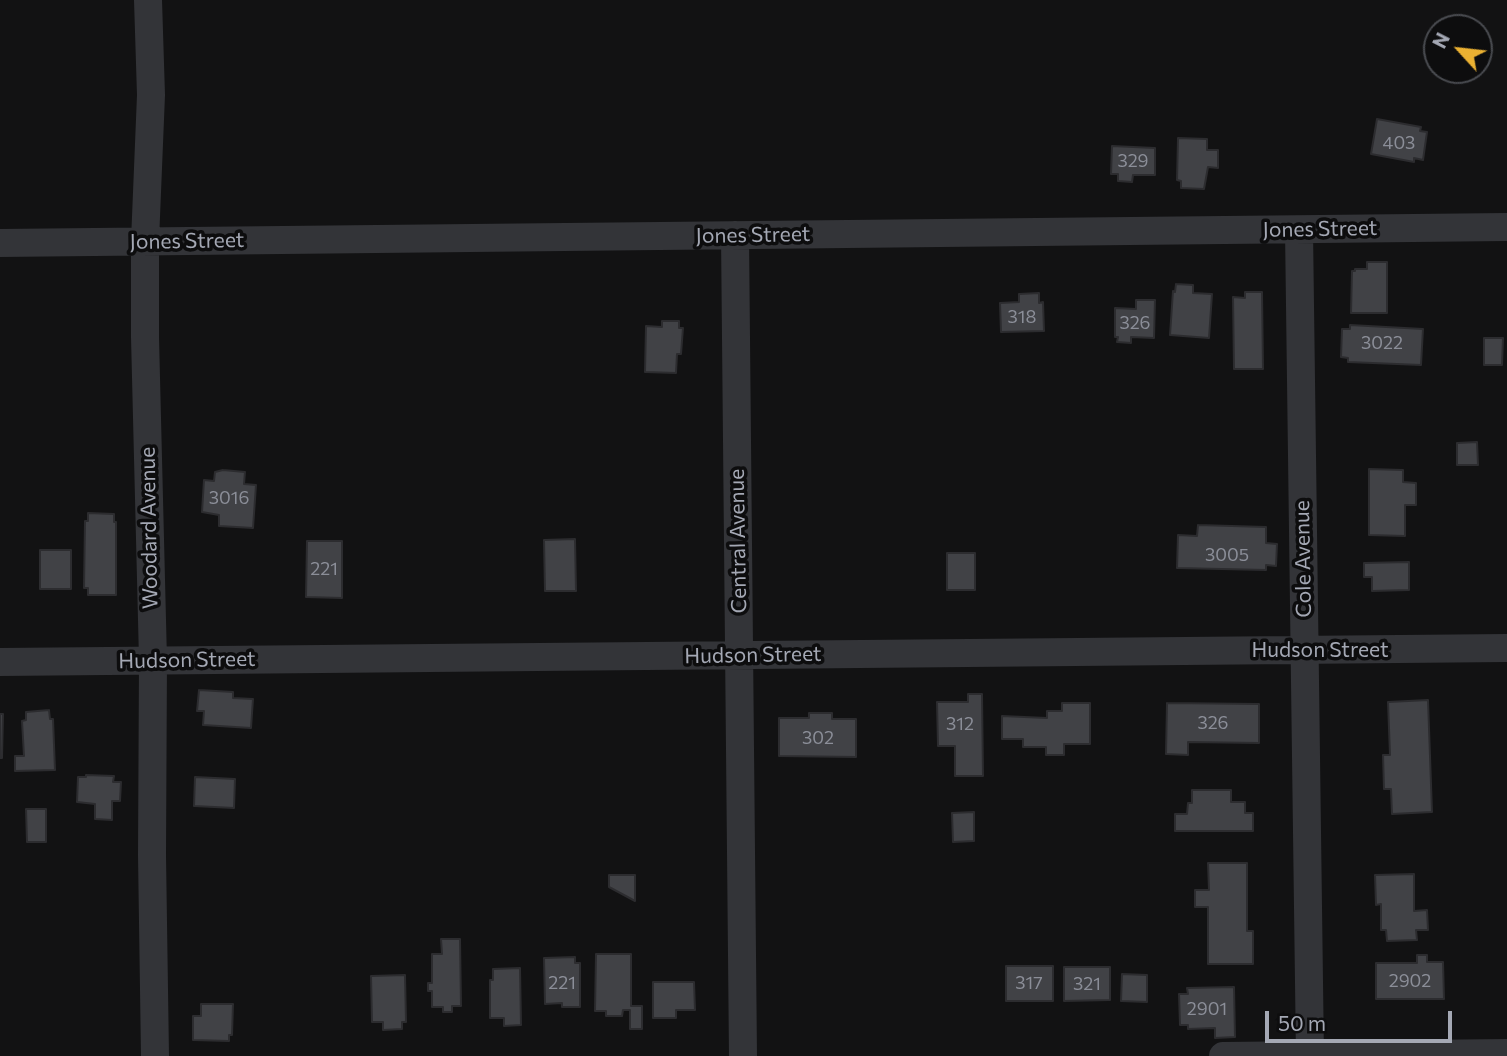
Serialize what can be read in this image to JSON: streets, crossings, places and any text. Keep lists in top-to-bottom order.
{
  "streets": {
    "street": [
      "Jones Street",
      "Woodard Avenue",
      "Central Avenue",
      "Cole Avenue",
      "Hudson Street"
    ]
  },
  "crossings": [
    ["Jones Street", "Woodard Avenue"],
    ["Jones Street", "Central Avenue"],
    ["Jones Street", "Cole Avenue"],
    ["Woodard Avenue", "Hudson Street"],
    ["Central Avenue", "Hudson Street"],
    ["Cole Avenue", "Hudson Street"]
  ],
  "house_numbers": [
    "403",
    "329",
    "318",
    "326",
    "3022",
    "3016",
    "3005",
    "221",
    "326",
    "312",
    "302",
    "2902",
    "221",
    "317",
    "321",
    "2901"
  ],
  "scale_bar": "50 m",
  "north": "top left"
}
